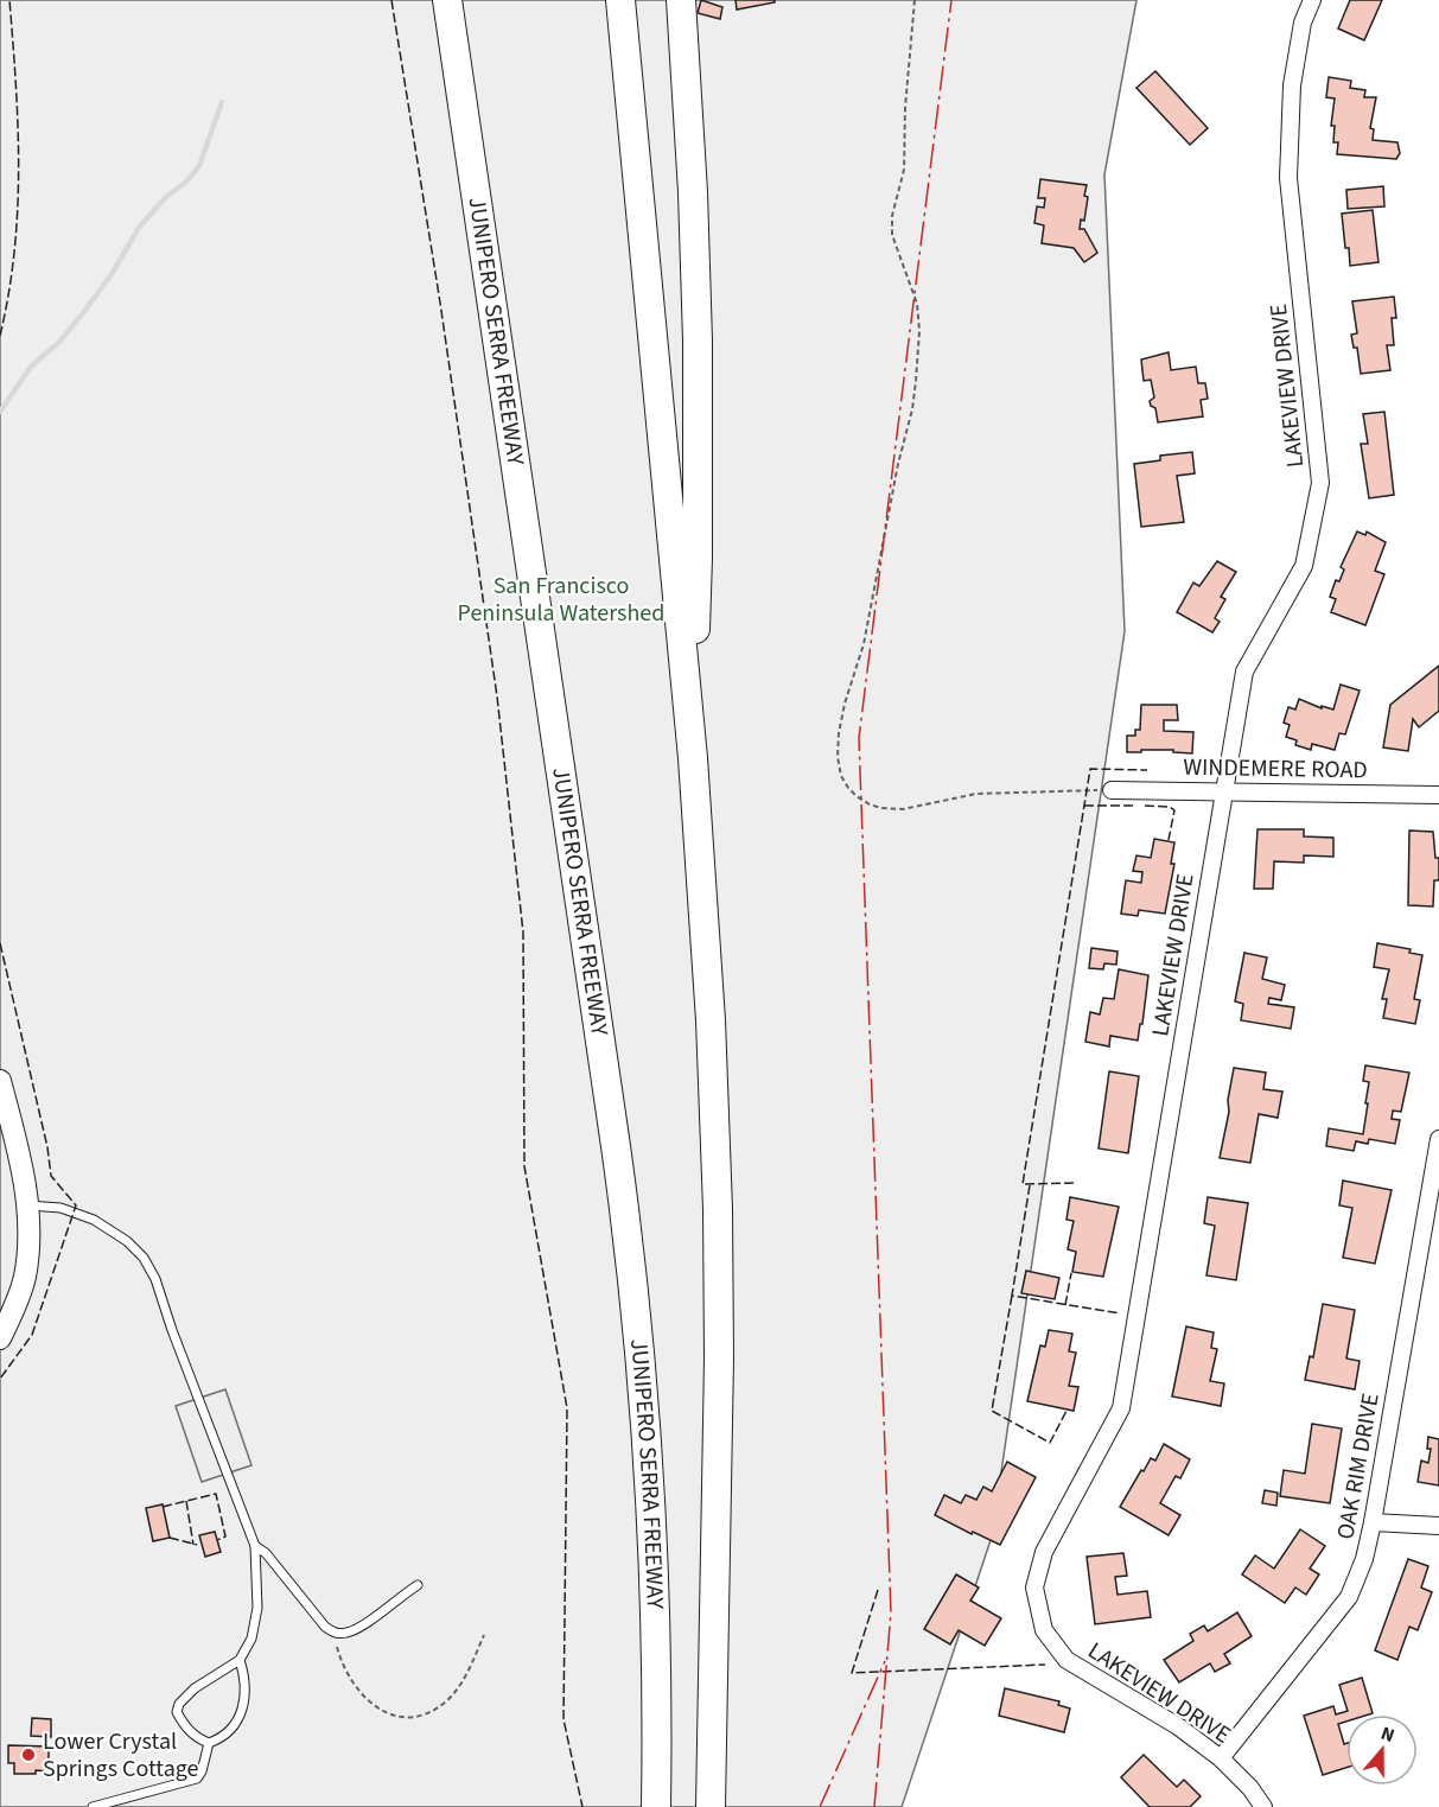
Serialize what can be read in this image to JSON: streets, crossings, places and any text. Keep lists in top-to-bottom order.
{
  "streets": {
    "highway": ["JUNIPERO SERRA FREEWAY"],
    "street": ["LAKEVIEW DRIVE", "WINDEMERE ROAD", "OAK RIM DRIVE"]
  },
  "crossings": [
    ["LAKEVIEW DRIVE", "WINDEMERE ROAD"],
    ["LAKEVIEW DRIVE", "OAK RIM DRIVE"]
  ],
  "parks": ["San Francisco Peninsula Watershed"],
  "places": ["Lower Crystal Springs Cottage"],
  "north": "top"
}
